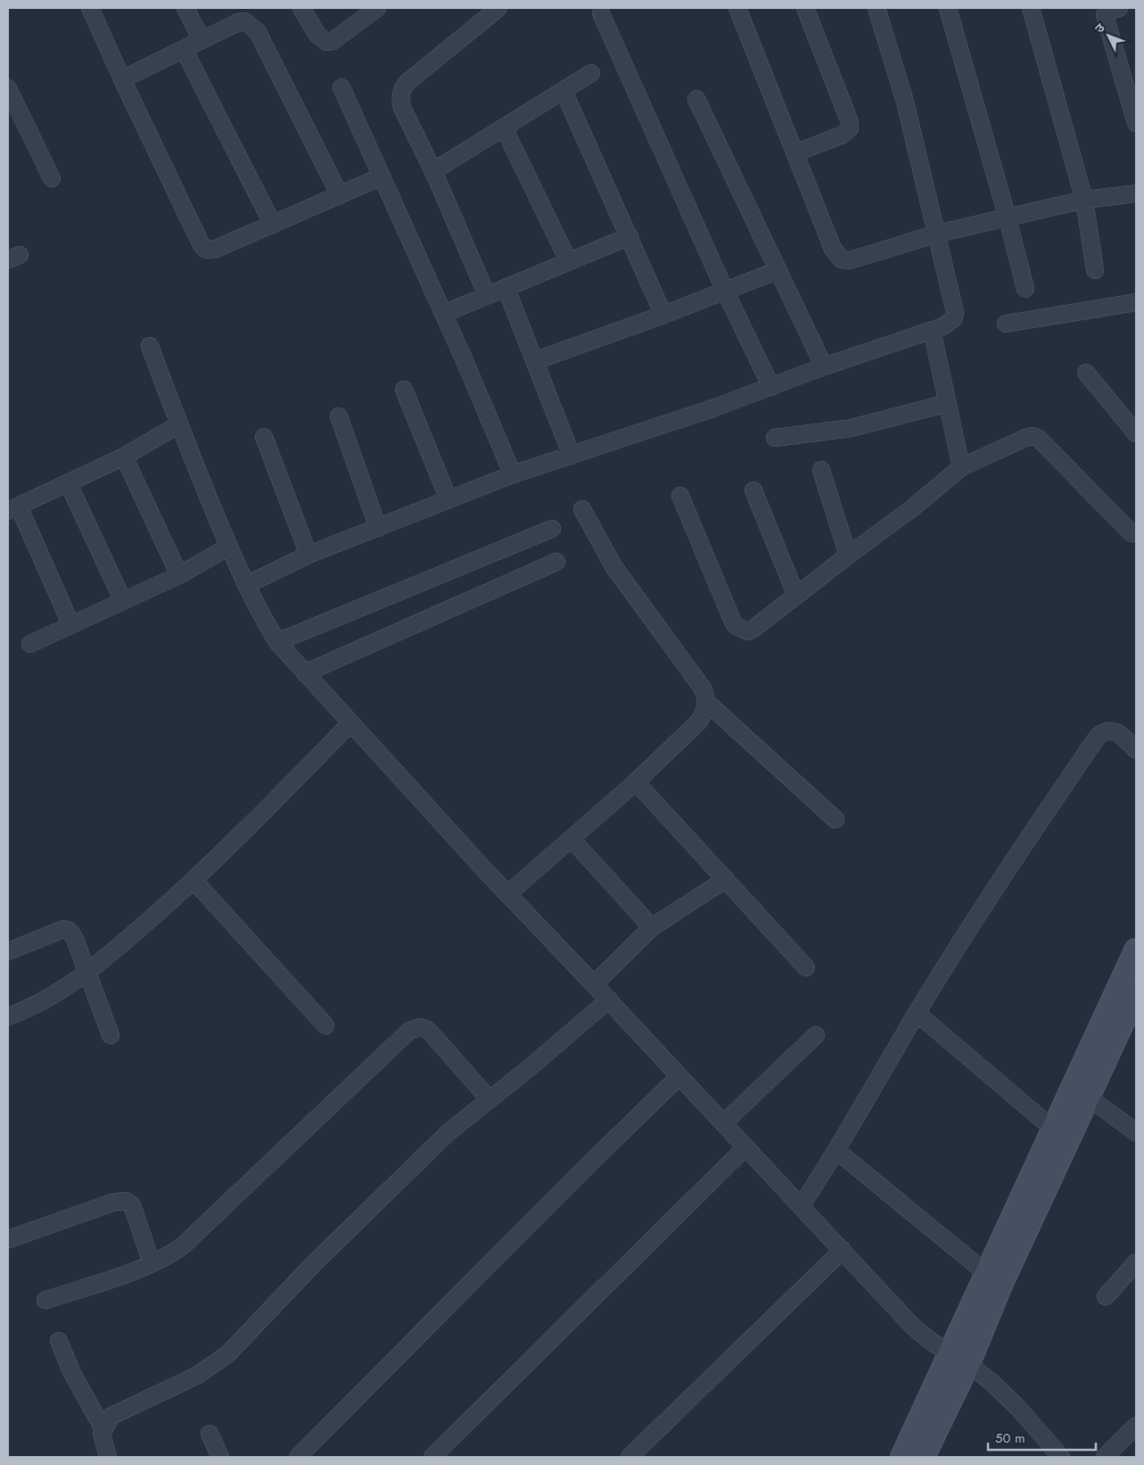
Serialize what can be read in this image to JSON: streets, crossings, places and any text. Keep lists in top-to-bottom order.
{
  "scale_bar": "50 m",
  "north": "top left"
}
